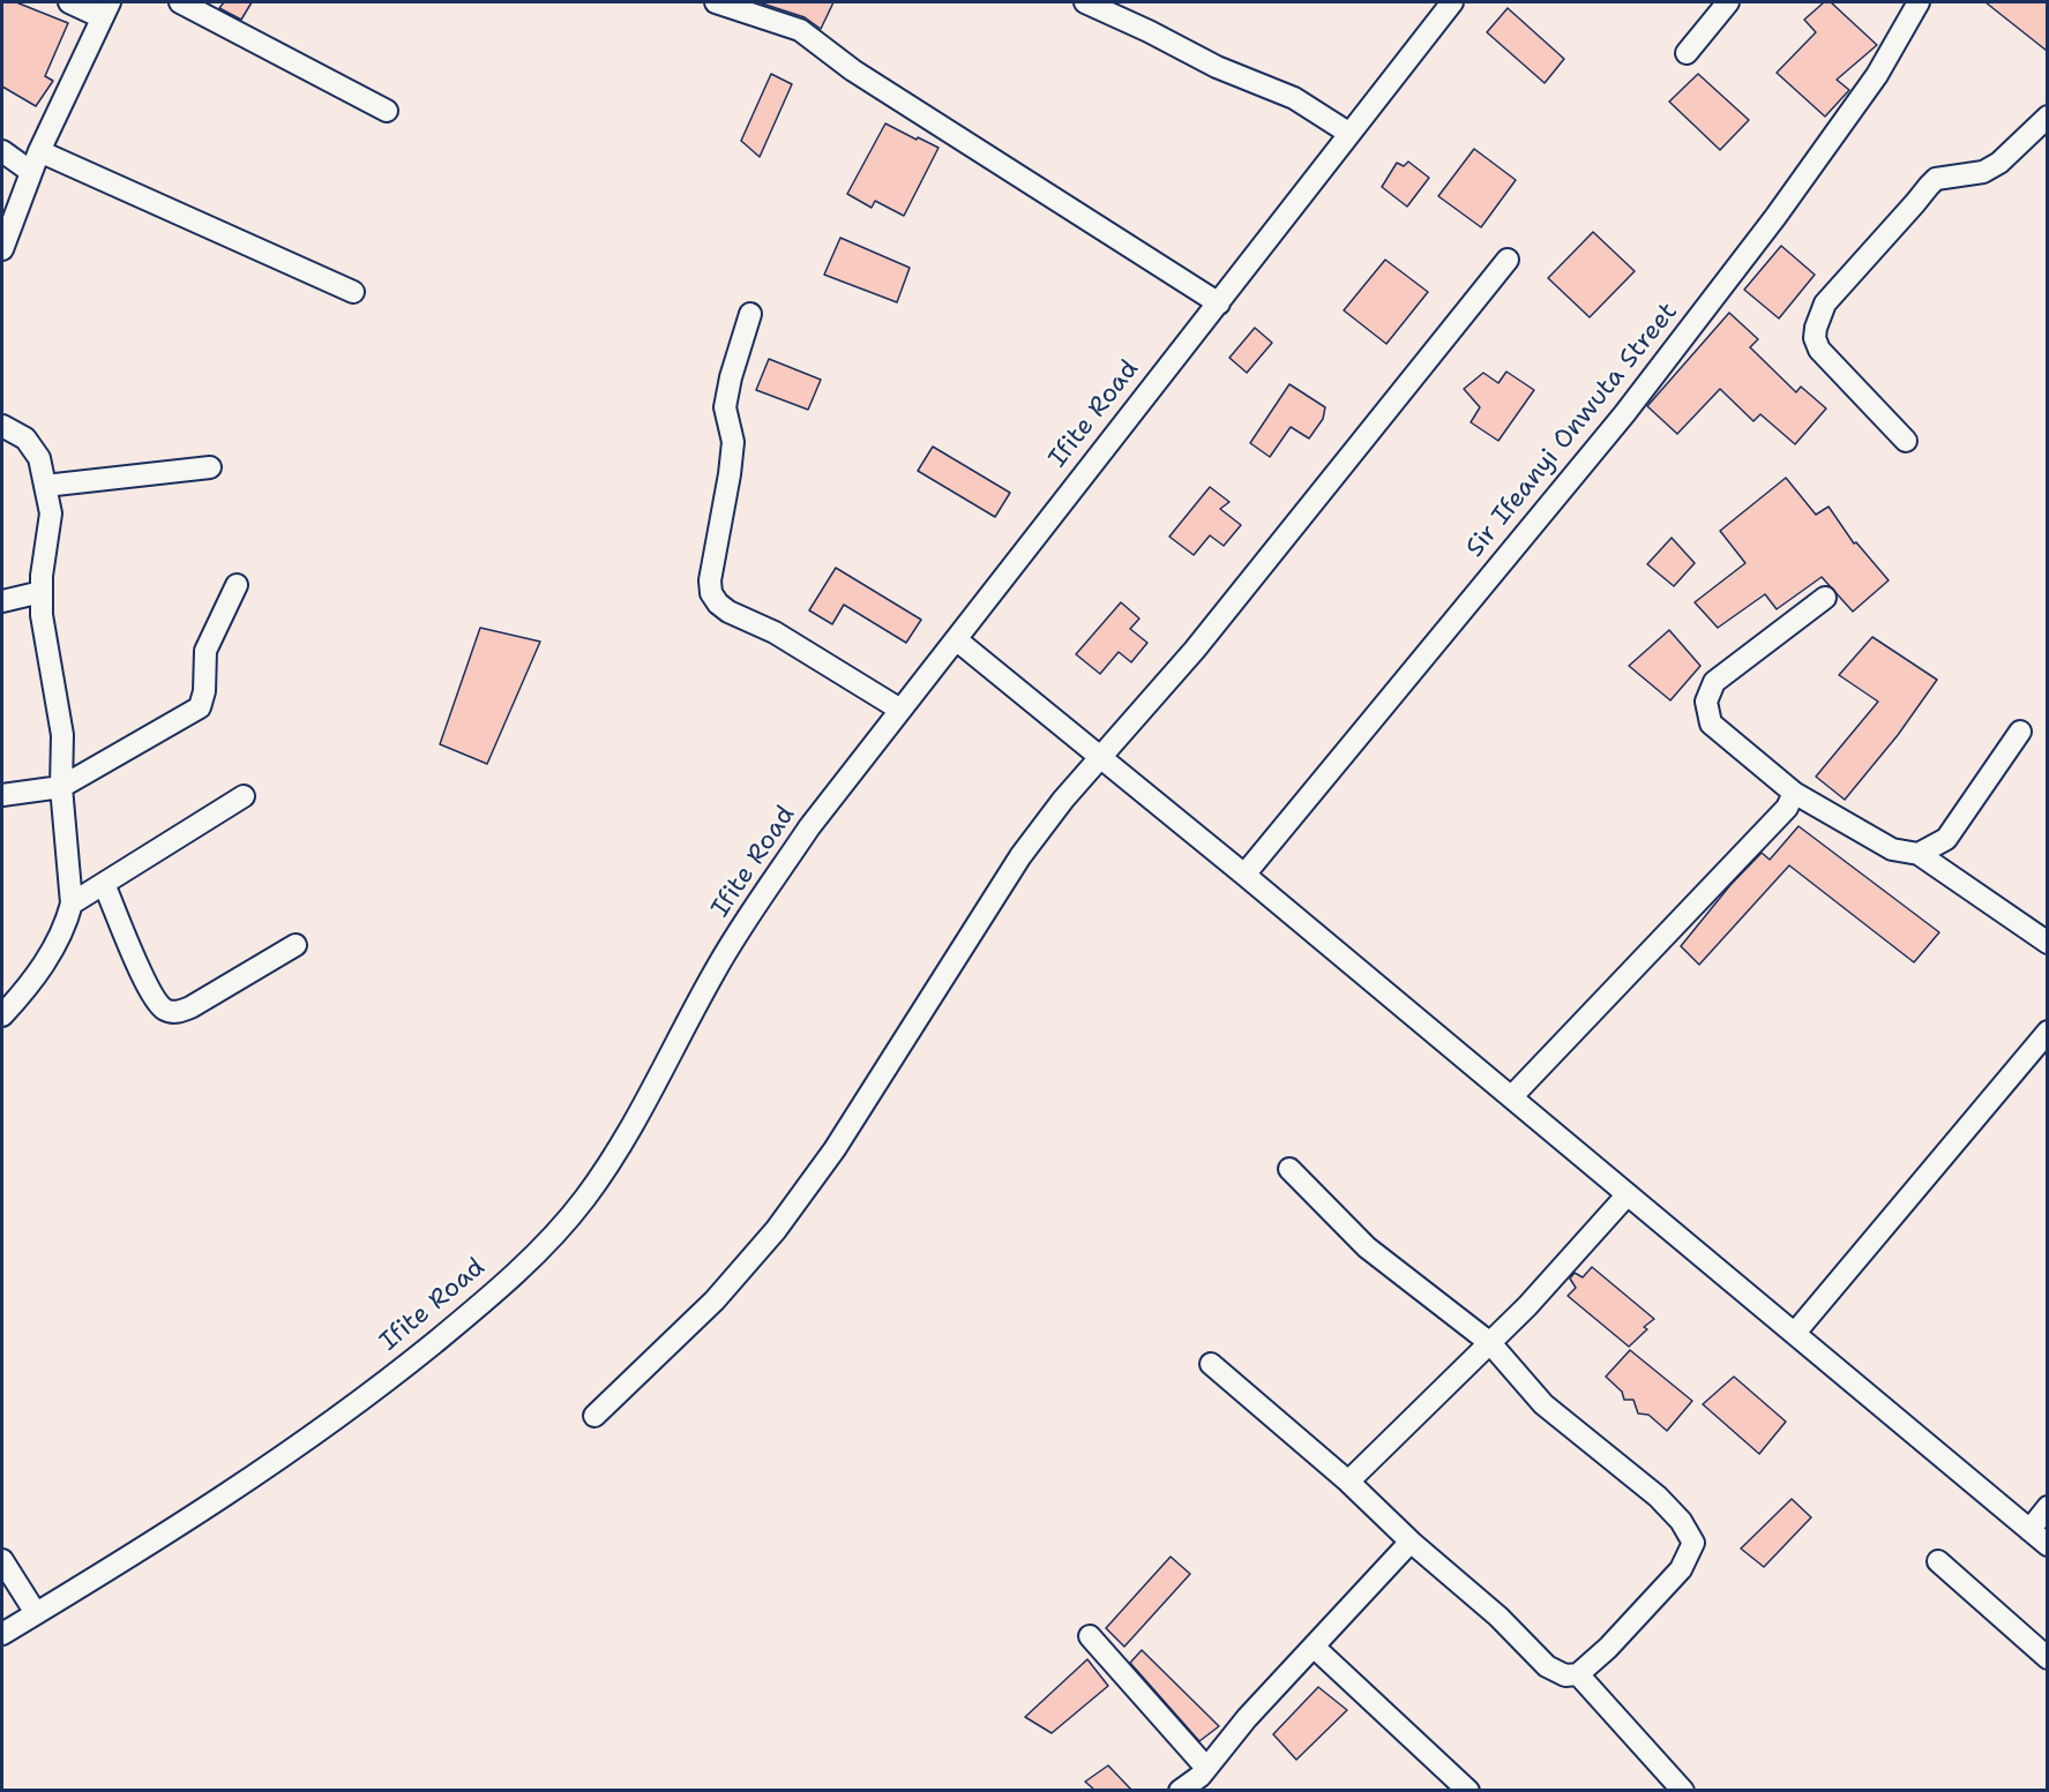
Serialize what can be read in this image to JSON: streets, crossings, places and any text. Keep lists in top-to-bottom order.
{
  "streets": {
    "street": ["Ifite Road", "Sir Ifeanyi Onwuta Street"]
  }
}
